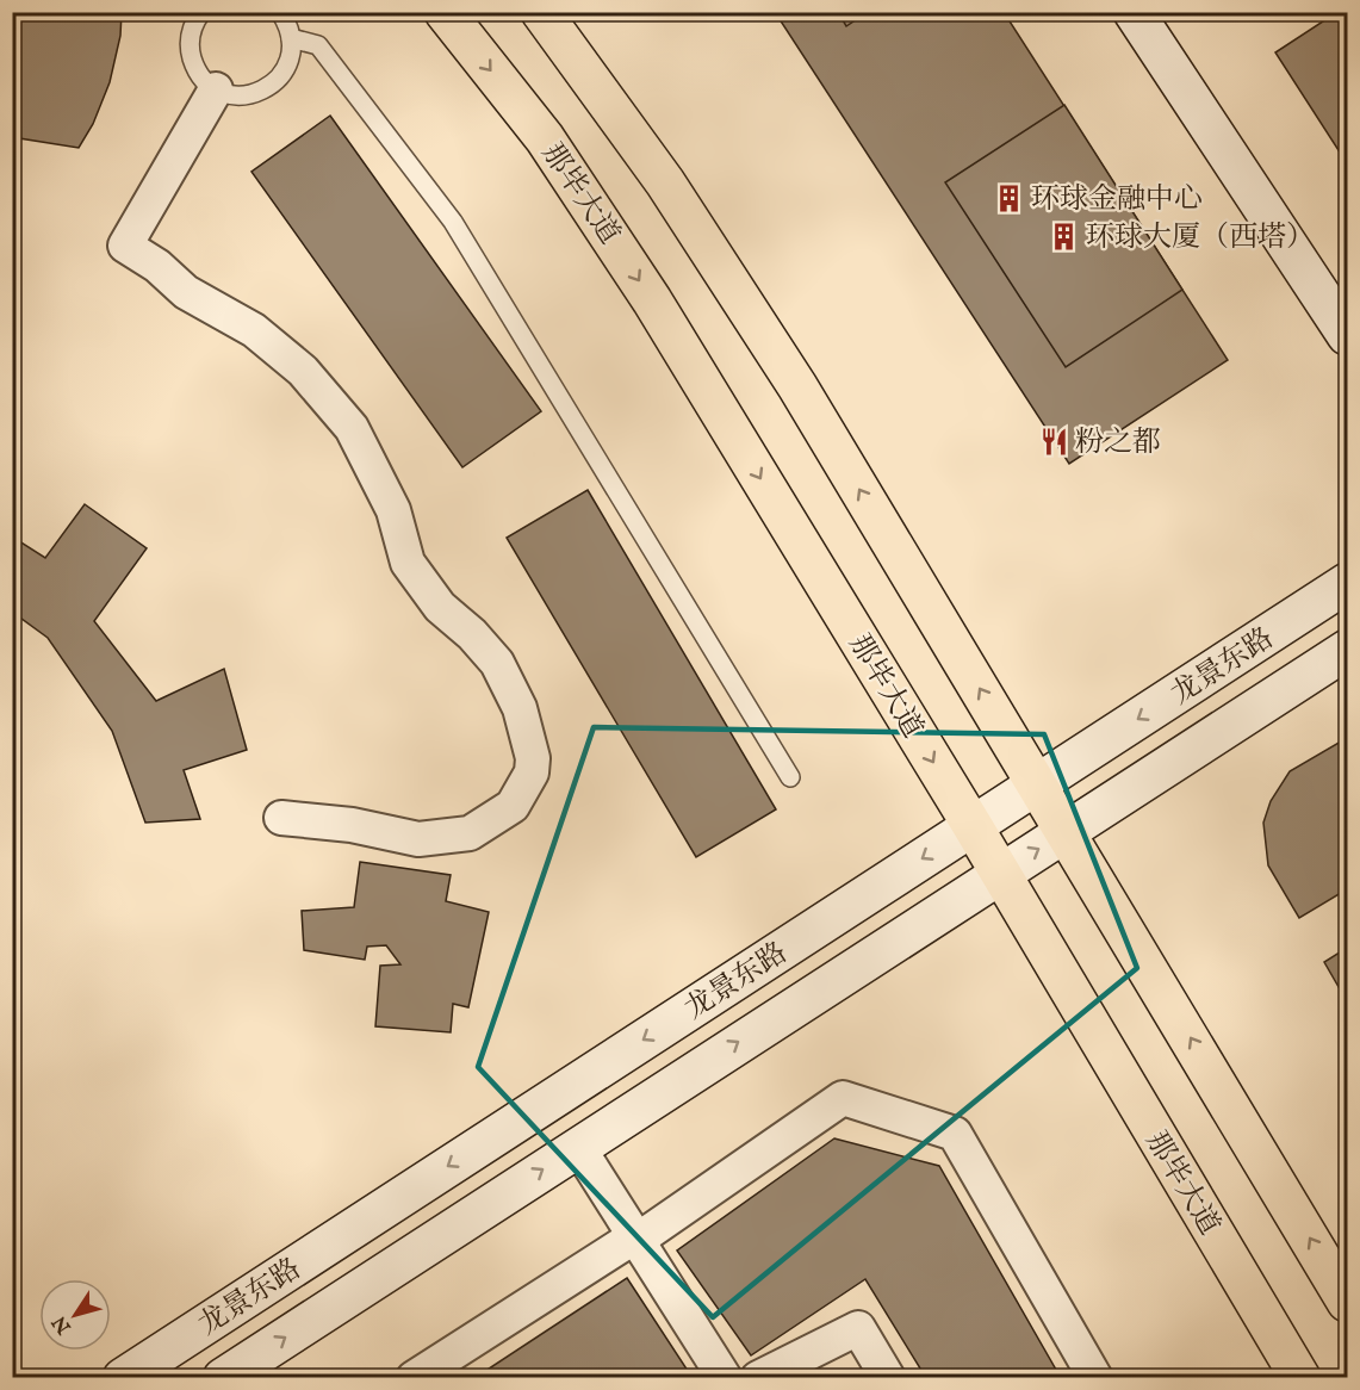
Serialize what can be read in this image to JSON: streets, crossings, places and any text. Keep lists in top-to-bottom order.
{
  "streets": {
    "main road": ["那毕大道", "龙景东路"]
  },
  "crossings": [
    ["那毕大道", "龙景东路"]
  ],
  "places": {
    "building": ["环球金融中心", "环球大厦（西塔）"],
    "restaurant": ["粉之都"]
  },
  "north": "bottom left"
}
